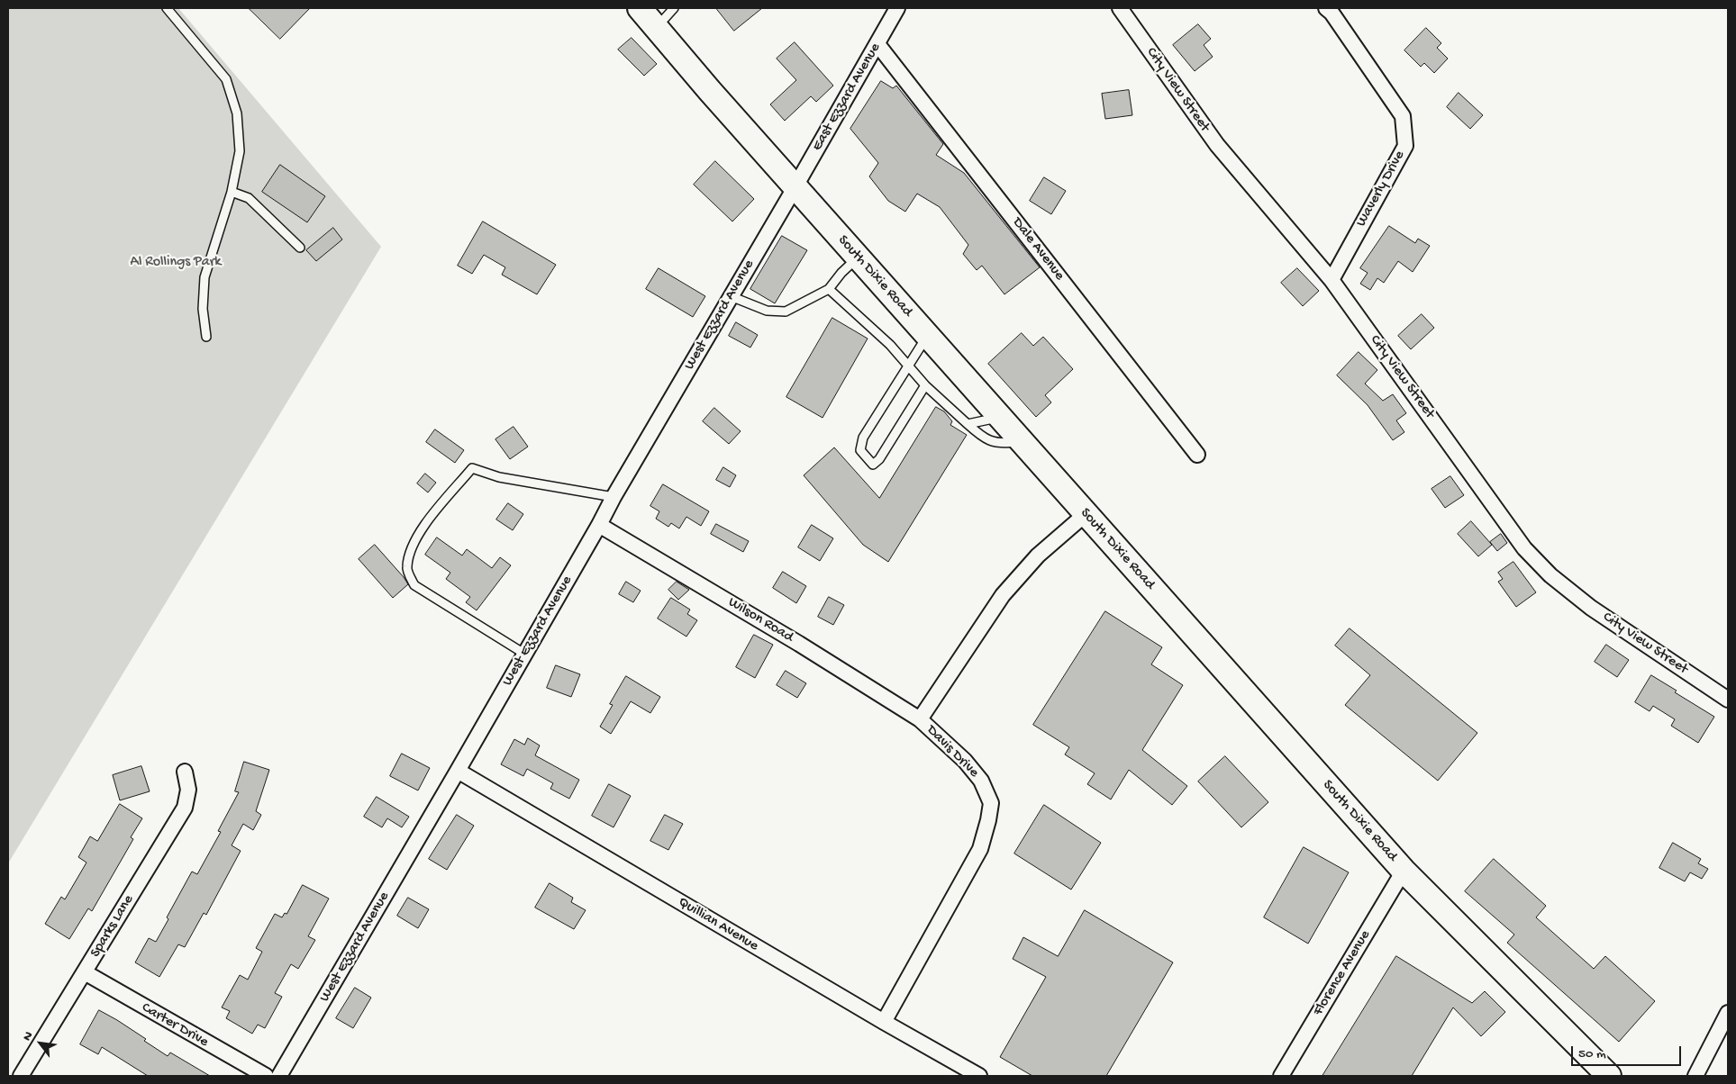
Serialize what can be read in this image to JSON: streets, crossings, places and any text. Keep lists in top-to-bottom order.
{
  "streets": {
    "main road": ["South Dixie Road"],
    "street": [
      "City View Street",
      "East Ezzard Avenue",
      "Waverly Drive",
      "Dale Avenue",
      "West Ezzard Avenue",
      "Wilson Road",
      "Davis Drive",
      "Quillian Avenue",
      "Sparks Lane",
      "Florence Avenue",
      "Carter Drive"
    ]
  },
  "crossings": [
    ["City View Street", "Waverly Drive"],
    ["East Ezzard Avenue", "Dale Avenue"],
    ["East Ezzard Avenue", "South Dixie Road"],
    ["East Ezzard Avenue", "West Ezzard Avenue"],
    ["South Dixie Road", "West Ezzard Avenue"],
    ["South Dixie Road", "Davis Drive"],
    ["South Dixie Road", "Florence Avenue"],
    ["West Ezzard Avenue", "Wilson Road"],
    ["West Ezzard Avenue", "Quillian Avenue"],
    ["Wilson Road", "Davis Drive"],
    ["Davis Drive", "Quillian Avenue"],
    ["Sparks Lane", "Carter Drive"]
  ],
  "parks": ["Al Rollings Park"],
  "scale_bar": "50 m",
  "north": "top left"
}
